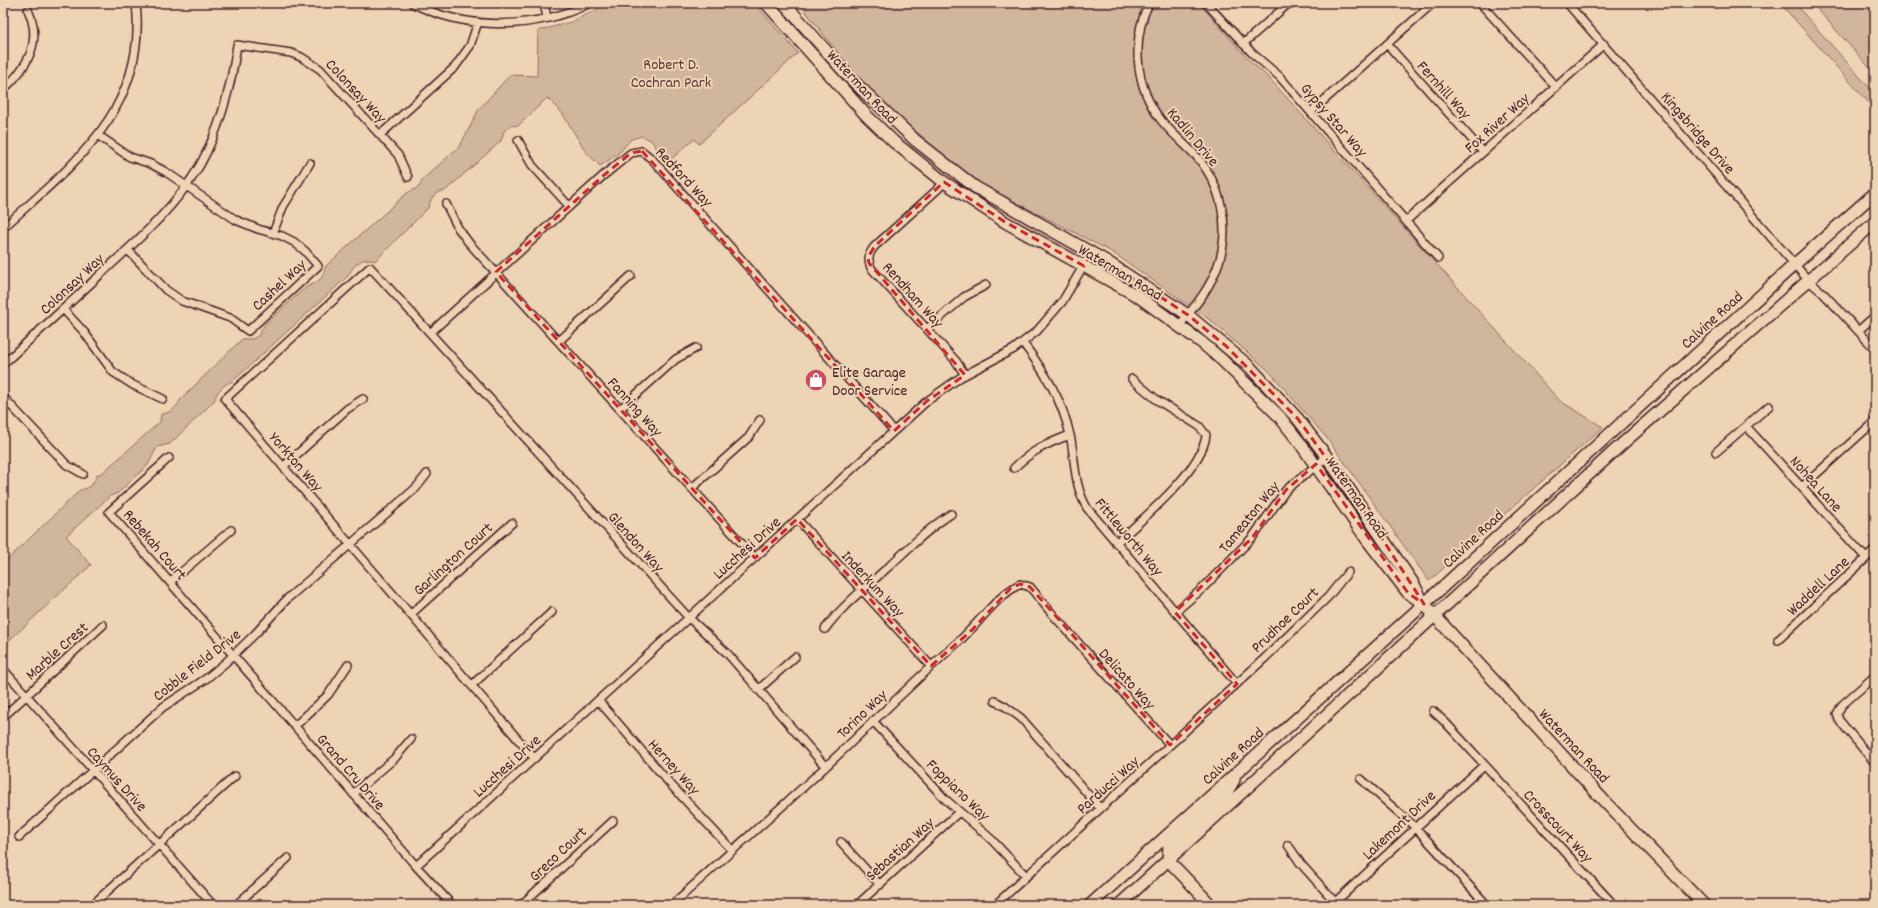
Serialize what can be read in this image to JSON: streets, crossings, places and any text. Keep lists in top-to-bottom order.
{
  "streets": {
    "main road": ["Waterman Road", "Calvine Road"],
    "street": [
      "Fernhill Way",
      "Colonsay Way",
      "Gypsy Star Way",
      "Fox River Way",
      "Kingsbridge Drive",
      "Kadlin Drive",
      "Redford Way",
      "Cashel Way",
      "Rendham Way",
      "Fanning Way",
      "Yorkton Way",
      "Nohea Lane",
      "Tameaton Way",
      "Fittleworth Way",
      "Glendon Way",
      "Rebekah Court",
      "Lucchesi Drive",
      "Garlington Court",
      "Inderkum Way",
      "Waddell Lane",
      "Prudhoe Court",
      "Marble Crest",
      "Cobble Field Drive",
      "Delicato Way",
      "Torino Way",
      "Herney Way",
      "Grand Cru Drive",
      "Caymus Drive",
      "Parducci Way",
      "Foppiano Way",
      "Lakemont Drive",
      "Crosscourt Way",
      "Sebastian Way",
      "Greco Court"
    ]
  },
  "crossings": [
    ["Waterman Road", "Kadlin Drive"],
    ["Waterman Road", "Rendham Way"],
    ["Waterman Road", "Calvine Road"],
    ["Waterman Road", "Tameaton Way"],
    ["Waterman Road", "Lucchesi Drive"],
    ["Fernhill Way", "Fox River Way"],
    ["Colonsay Way", "Cashel Way"],
    ["Gypsy Star Way", "Fox River Way"],
    ["Fox River Way", "Kingsbridge Drive"],
    ["Kingsbridge Drive", "Calvine Road"],
    ["Redford Way", "Fanning Way"],
    ["Redford Way", "Yorkton Way"],
    ["Redford Way", "Glendon Way"],
    ["Redford Way", "Lucchesi Drive"],
    ["Rendham Way", "Lucchesi Drive"],
    ["Fanning Way", "Lucchesi Drive"],
    ["Yorkton Way", "Glendon Way"],
    ["Yorkton Way", "Lucchesi Drive"],
    ["Yorkton Way", "Garlington Court"],
    ["Yorkton Way", "Cobble Field Drive"],
    ["Nohea Lane", "Waddell Lane"],
    ["Tameaton Way", "Fittleworth Way"],
    ["Fittleworth Way", "Lucchesi Drive"],
    ["Fittleworth Way", "Prudhoe Court"],
    ["Fittleworth Way", "Parducci Way"],
    ["Glendon Way", "Lucchesi Drive"],
    ["Glendon Way", "Torino Way"],
    ["Rebekah Court", "Cobble Field Drive"],
    ["Rebekah Court", "Grand Cru Drive"],
    ["Lucchesi Drive", "Inderkum Way"],
    ["Lucchesi Drive", "Herney Way"],
    ["Lucchesi Drive", "Grand Cru Drive"],
    ["Inderkum Way", "Torino Way"],
    ["Prudhoe Court", "Parducci Way"],
    ["Marble Crest", "Caymus Drive"],
    ["Cobble Field Drive", "Grand Cru Drive"],
    ["Cobble Field Drive", "Caymus Drive"],
    ["Delicato Way", "Torino Way"],
    ["Delicato Way", "Parducci Way"],
    ["Torino Way", "Herney Way"],
    ["Torino Way", "Foppiano Way"],
    ["Parducci Way", "Foppiano Way"],
    ["Foppiano Way", "Sebastian Way"],
    ["Lakemont Drive", "Crosscourt Way"]
  ],
  "parks": ["Robert D. Cochran Park"],
  "places": {
    "shop": ["Elite Garage Door Service"]
  }
}
